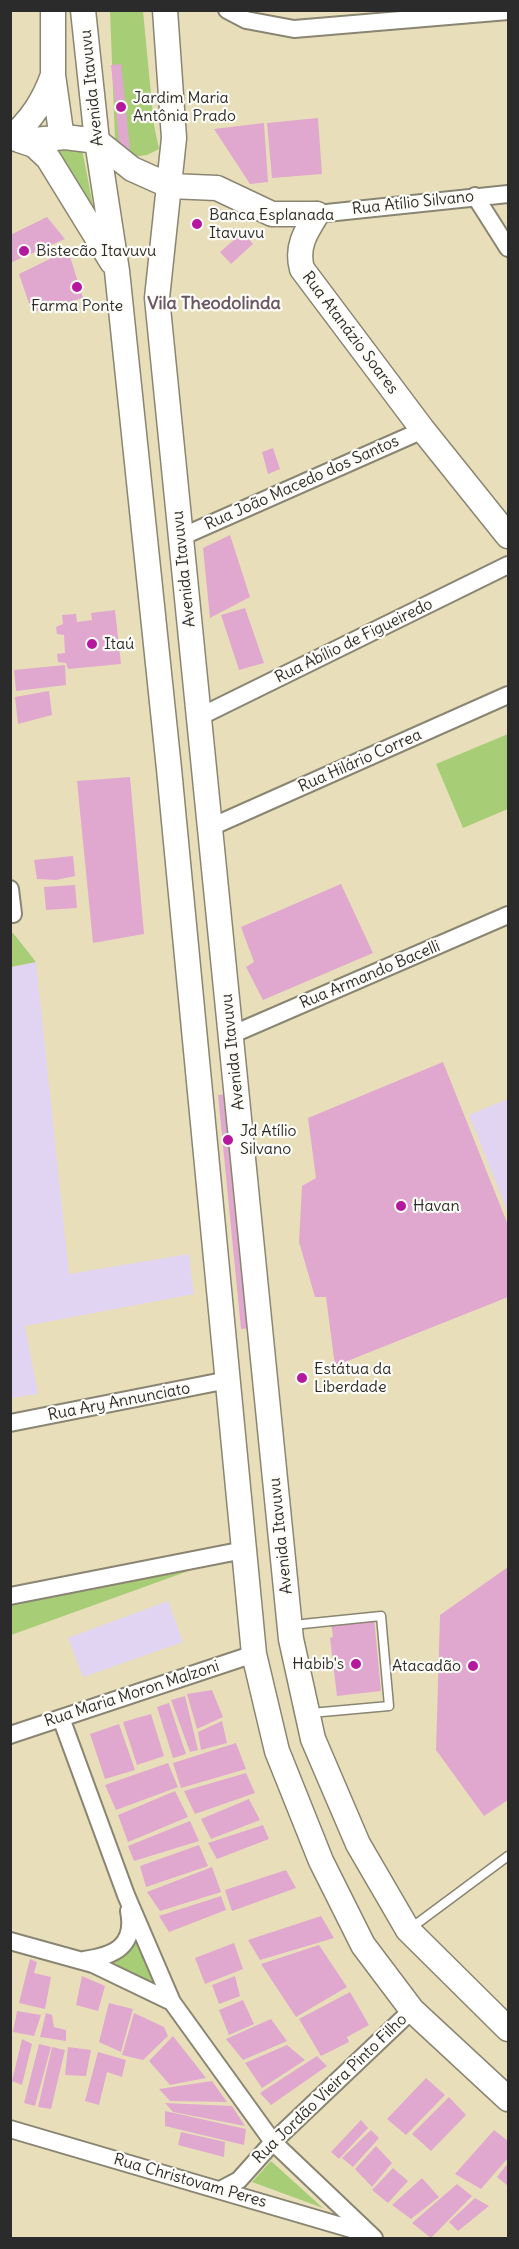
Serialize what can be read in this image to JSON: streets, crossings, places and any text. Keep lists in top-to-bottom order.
{
  "streets": {
    "main road": ["Avenida Itavuvu", "Rua Atanázio Soares"],
    "street": [
      "Rua Atílio Silvano",
      "Rua João Macedo dos Santos",
      "Rua Abílio de Figueiredo",
      "Rua Hilário Correa",
      "Rua Armando Bacelli",
      "Rua Ary Annunciato",
      "Rua Maria Moron Malzoni",
      "Rua Jordão Vieira Pinto Filho",
      "Rua Christovam Peres"
    ]
  },
  "crossings": [
    ["Avenida Itavuvu", "Rua João Macedo dos Santos"],
    ["Avenida Itavuvu", "Rua Abílio de Figueiredo"],
    ["Avenida Itavuvu", "Rua Hilário Correa"],
    ["Avenida Itavuvu", "Rua Armando Bacelli"],
    ["Avenida Itavuvu", "Rua Ary Annunciato"],
    ["Avenida Itavuvu", "Rua Maria Moron Malzoni"],
    ["Avenida Itavuvu", "Rua Jordão Vieira Pinto Filho"],
    ["Rua Atílio Silvano", "Rua Atanázio Soares"],
    ["Rua Atanázio Soares", "Rua João Macedo dos Santos"],
    ["Rua Jordão Vieira Pinto Filho", "Rua Christovam Peres"]
  ],
  "districts": ["Vila Theodolinda"],
  "places": [
    "Jardim Maria Antônia Prado",
    "Banca Esplanada Itavuvu",
    "Bistecão Itavuvu",
    "Farma Ponte",
    "Itaú",
    "Jd Atílio Silvano",
    "Havan",
    "Estátua da Liberdade",
    "Habib's",
    "Atacadão"
  ]
}
